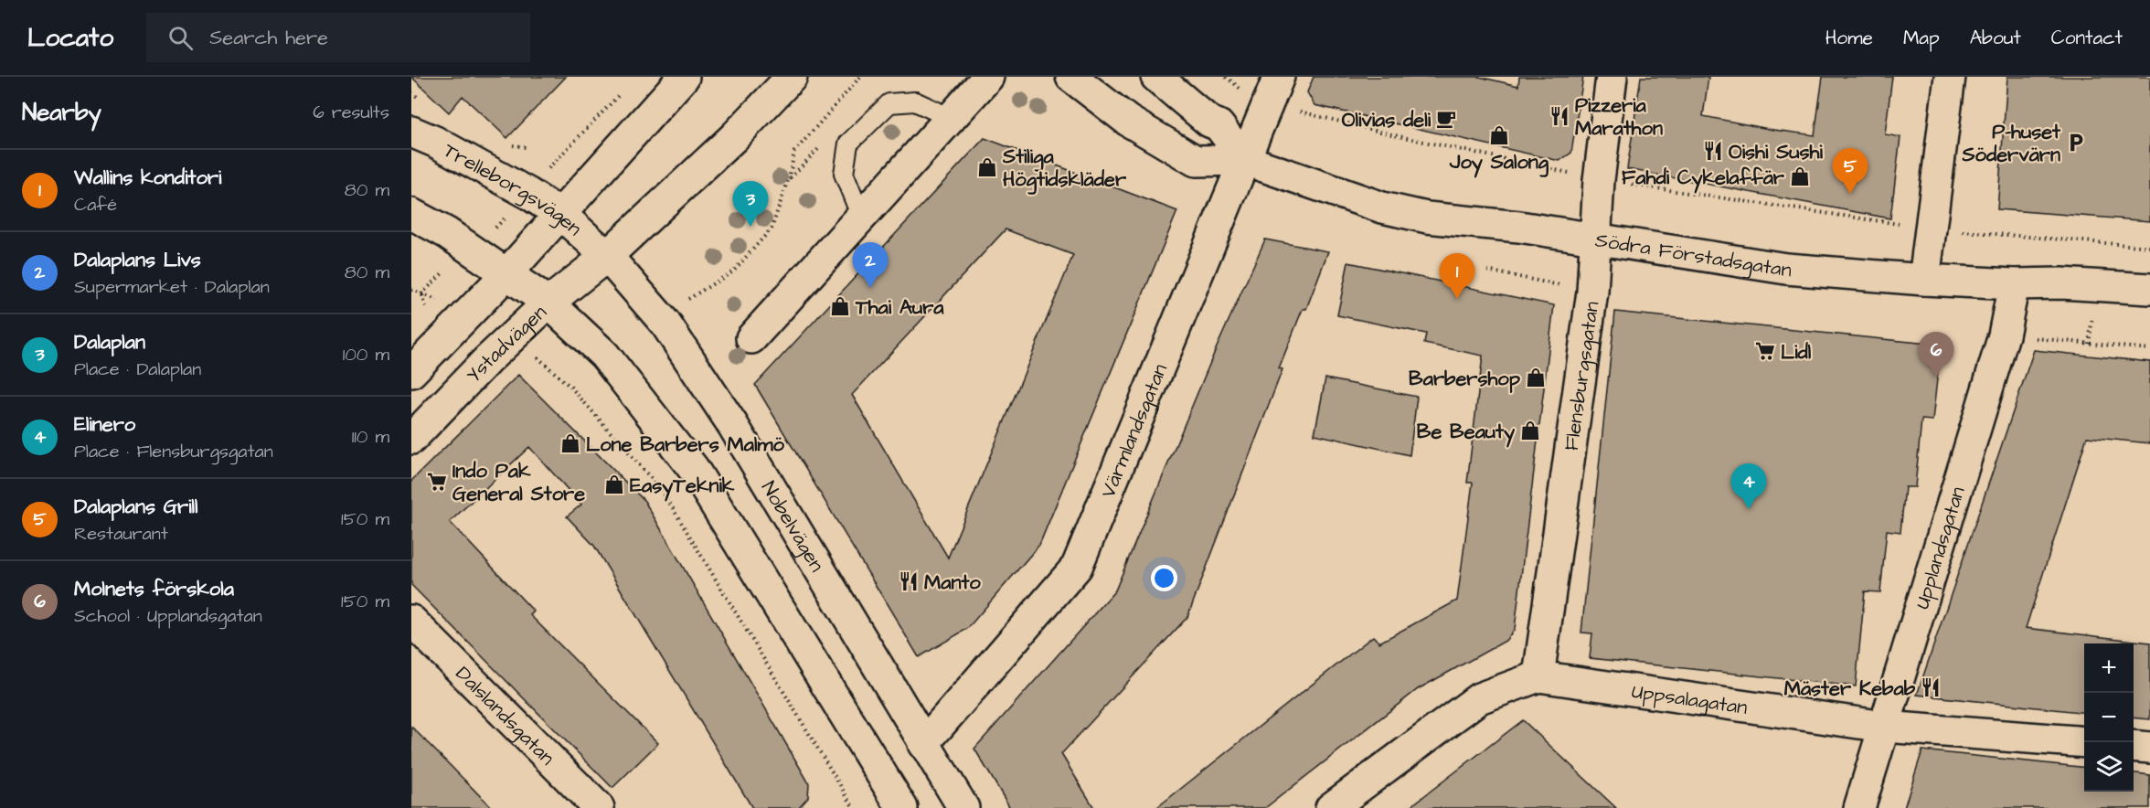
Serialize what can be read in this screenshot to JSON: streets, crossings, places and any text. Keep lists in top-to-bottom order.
{
  "streets": {
    "street": [
      "Trelleborgsvägen",
      "Södra Förstadsgatan",
      "Ystadvägen",
      "Flensburgsgatan",
      "Värmlandsgatan",
      "Nobelvägen",
      "Upplandsgatan",
      "Uppsalagatan",
      "Dalslandsgatan"
    ]
  },
  "crossings": [
    ["Trelleborgsvägen", "Ystadvägen"],
    ["Trelleborgsvägen", "Nobelvägen"],
    ["Södra Förstadsgatan", "Flensburgsgatan"],
    ["Södra Förstadsgatan", "Värmlandsgatan"],
    ["Södra Förstadsgatan", "Upplandsgatan"],
    ["Ystadvägen", "Nobelvägen"],
    ["Flensburgsgatan", "Uppsalagatan"],
    ["Värmlandsgatan", "Nobelvägen"],
    ["Upplandsgatan", "Uppsalagatan"]
  ],
  "places": {
    "restaurant": [
      "Pizzeria Marathon",
      "Oishi Sushi",
      "Manto",
      "Mäster Kebab"
    ],
    "cafe": ["Olivias deli"],
    "shop": [
      "Joy Salong",
      "Stiliga Högtidskläder",
      "Fahdi Cykelaffär",
      "Thai Aura",
      "Barbershop",
      "Be Beauty",
      "Lone Barbers Malmö",
      "EasyTeknik"
    ],
    "parking": ["P-huset Södervärn"],
    "supermarket": ["Lidl", "Indo Pak General Store"]
  },
  "page": {
    "header": "Locato",
    "search": "Search here",
    "nav": [
      "Home",
      "Map",
      "About",
      "Contact"
    ],
    "heading": ["Nearby", "6 results"],
    "list": [
      {
        "mark": "1",
        "name": "Wallins konditori",
        "note": "Café",
        "value": "80 m"
      },
      {
        "mark": "2",
        "name": "Dalaplans Livs",
        "note": "Supermarket · Dalaplan",
        "value": "80 m"
      },
      {
        "mark": "3",
        "name": "Dalaplan",
        "note": "Place · Dalaplan",
        "value": "100 m"
      },
      {
        "mark": "4",
        "name": "Elinero",
        "note": "Place · Flensburgsgatan",
        "value": "110 m"
      },
      {
        "mark": "5",
        "name": "Dalaplans Grill",
        "note": "Restaurant",
        "value": "150 m"
      },
      {
        "mark": "6",
        "name": "Molnets förskola",
        "note": "School · Upplandsgatan",
        "value": "150 m"
      }
    ],
    "pins": [
      "5",
      "3",
      "2",
      "1",
      "6",
      "4"
    ],
    "map_buttons": ["+", "−"]
  }
}
